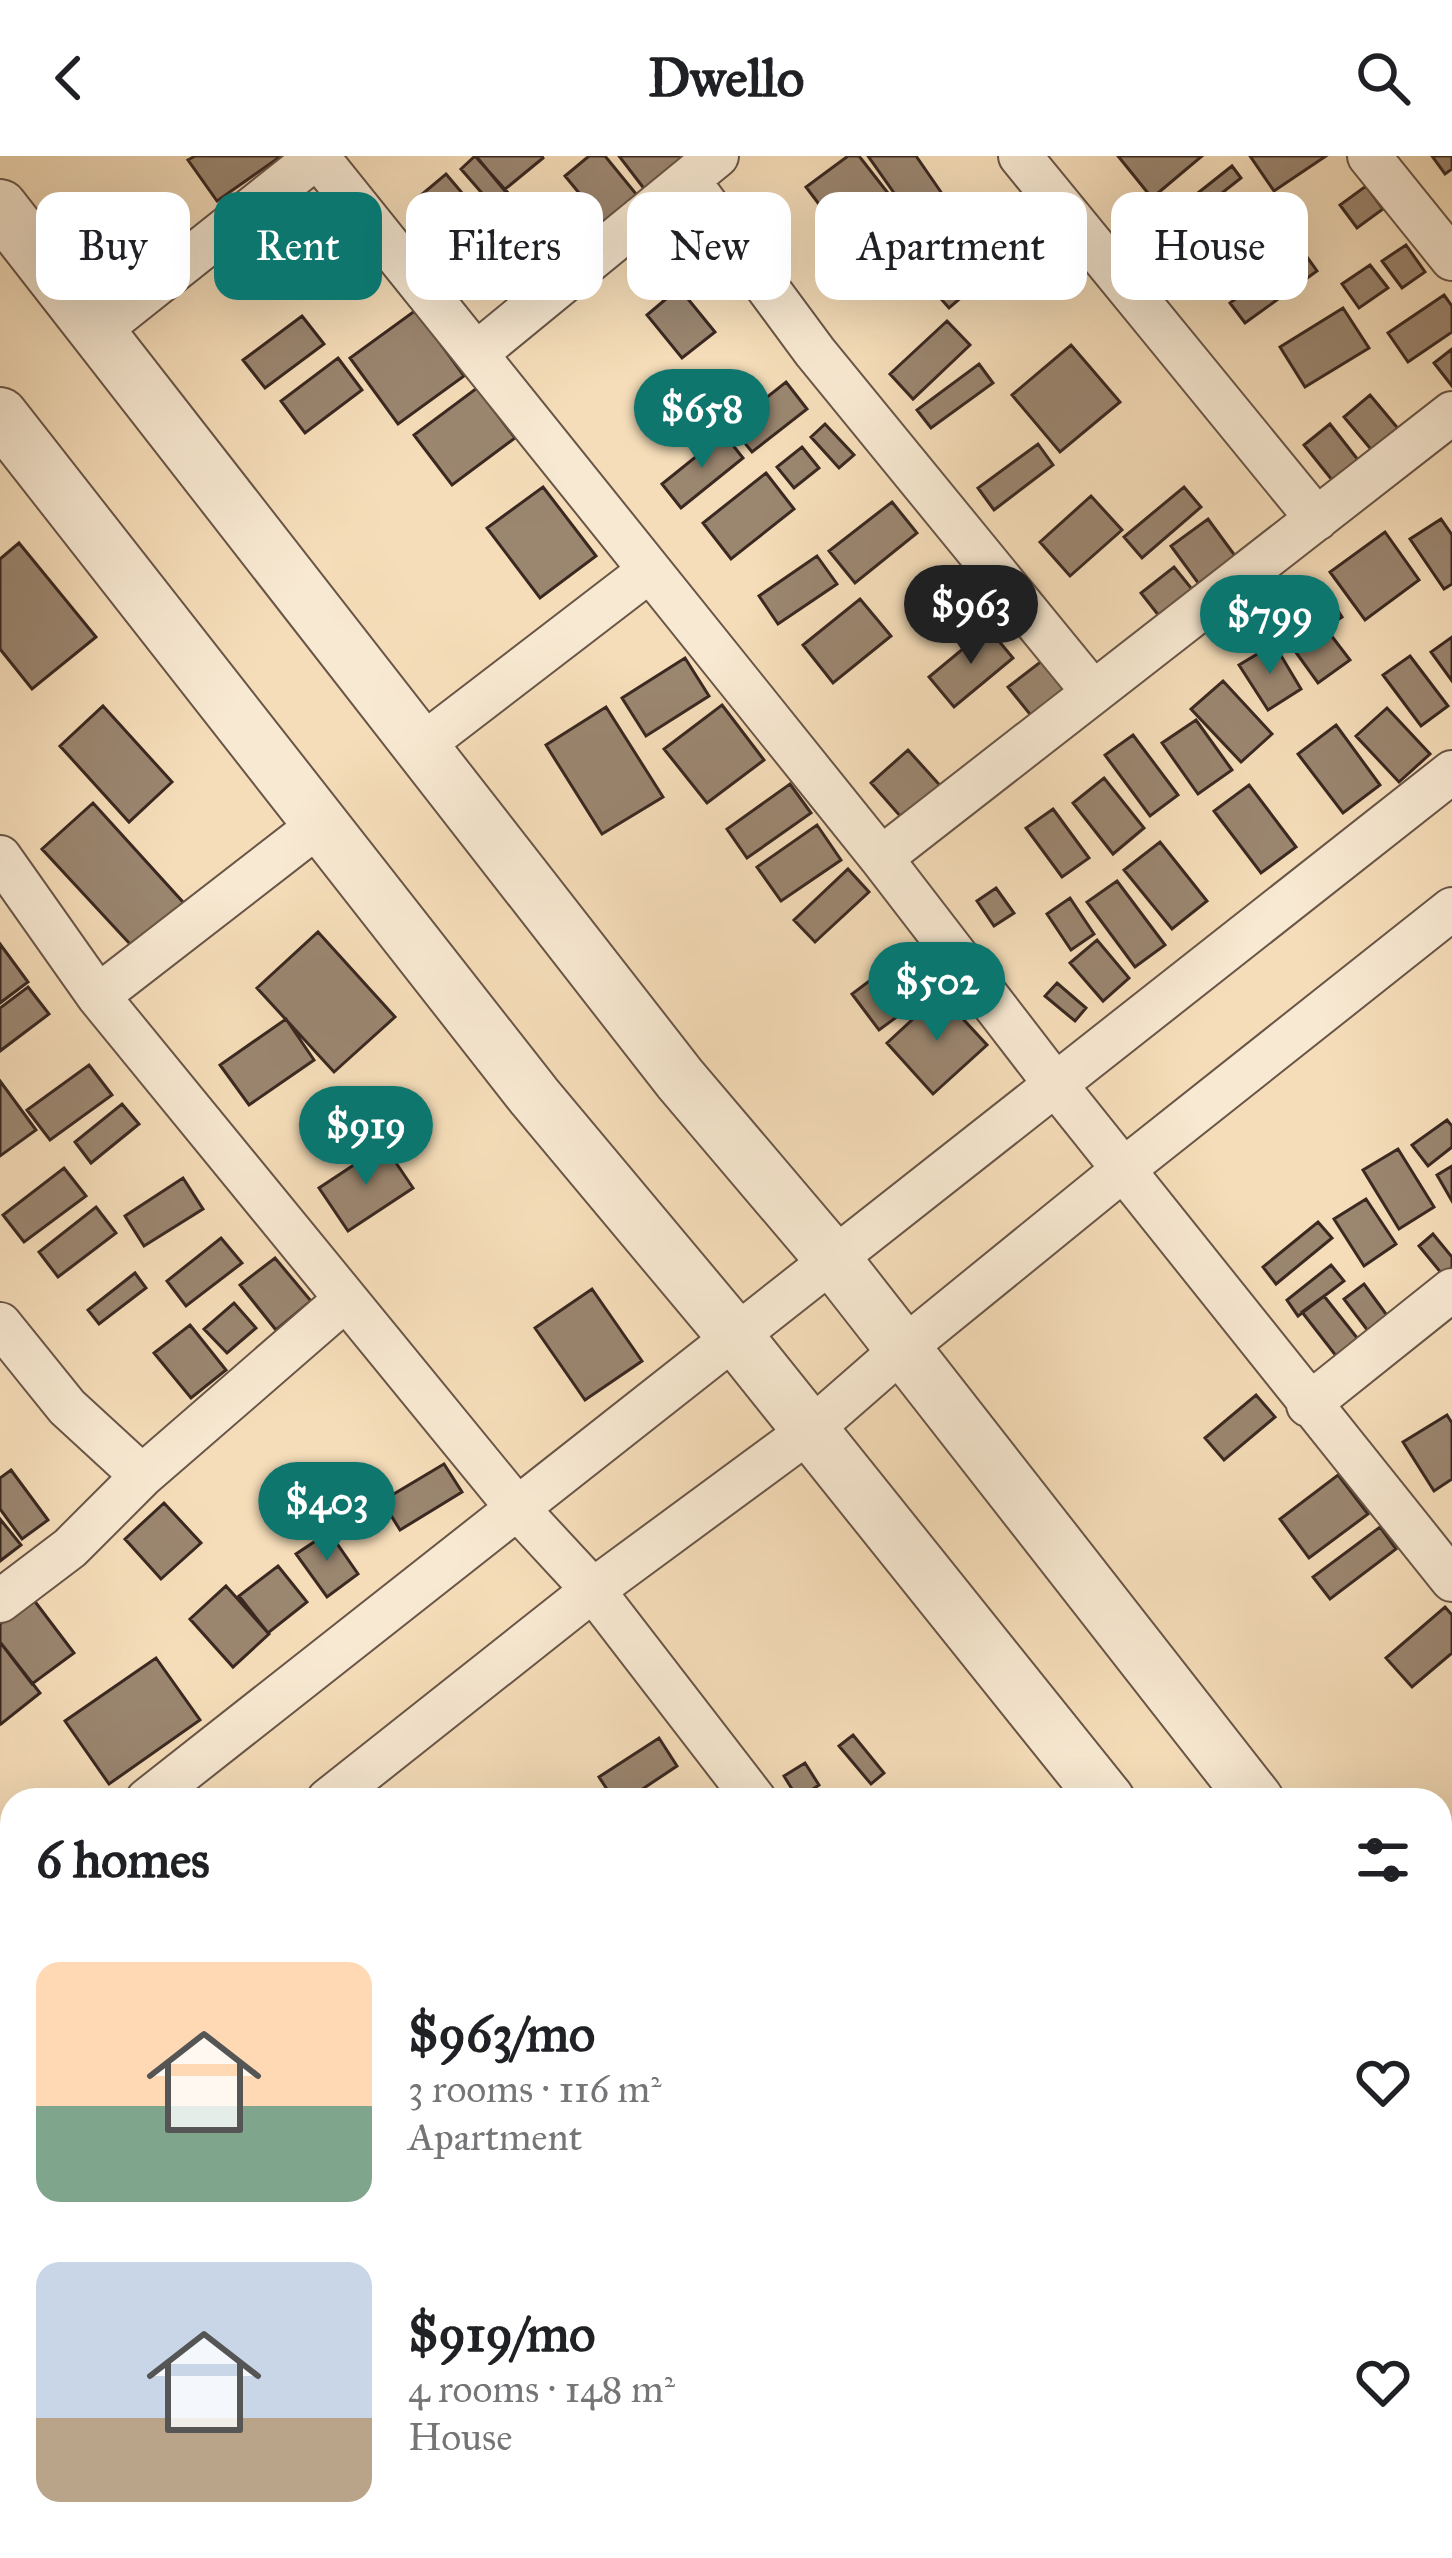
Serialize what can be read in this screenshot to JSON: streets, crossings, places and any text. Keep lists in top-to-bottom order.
{
  "page": {
    "header": "Dwello",
    "chip": [
      "Buy",
      "Rent",
      "Filters",
      "New",
      "Apartment",
      "House"
    ],
    "price": [
      "$658",
      "$963",
      "$799",
      "$502",
      "$919",
      "$403"
    ],
    "heading": "6 homes",
    "list": [
      {
        "name": "$963/mo",
        "note": "3 rooms · 116 m² · Apartment"
      },
      {
        "name": "$919/mo",
        "note": "4 rooms · 148 m² · House"
      }
    ]
  }
}
